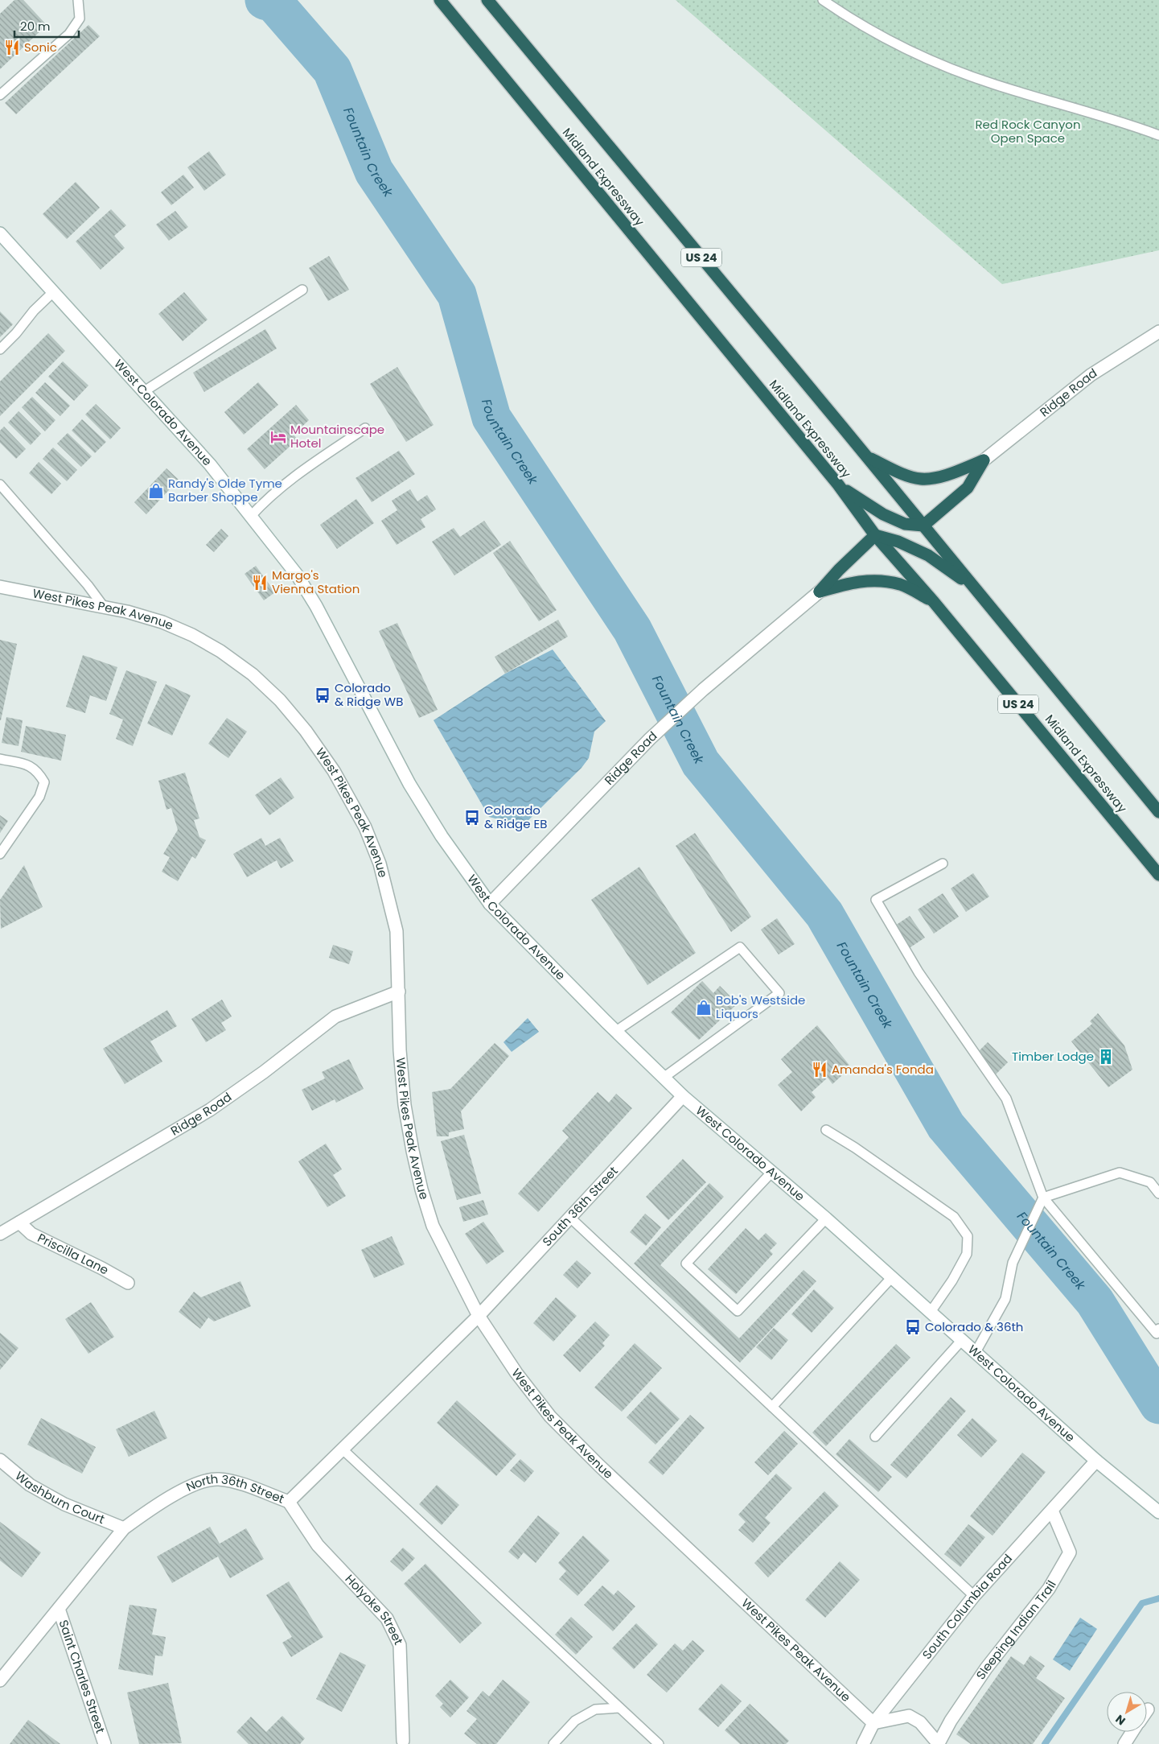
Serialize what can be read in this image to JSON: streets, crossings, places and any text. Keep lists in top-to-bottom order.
{
  "streets": {
    "highway": ["Midland Expressway", "US 24"],
    "street": [
      "Ridge Road",
      "West Colorado Avenue",
      "West Pikes Peak Avenue",
      "South 36th Street",
      "Priscilla Lane",
      "Washburn Court",
      "North 36th Street",
      "South Columbia Road",
      "Holyoke Street",
      "Sleeping Indian Trail",
      "Saint Charles Street"
    ]
  },
  "crossings": [
    ["Ridge Road", "West Colorado Avenue"],
    ["Ridge Road", "West Pikes Peak Avenue"],
    ["Ridge Road", "Priscilla Lane"],
    ["West Colorado Avenue", "South 36th Street"],
    ["West Colorado Avenue", "South Columbia Road"],
    ["West Pikes Peak Avenue", "South 36th Street"],
    ["West Pikes Peak Avenue", "North 36th Street"],
    ["West Pikes Peak Avenue", "South Columbia Road"],
    ["South 36th Street", "North 36th Street"],
    ["Washburn Court", "North 36th Street"],
    ["North 36th Street", "Holyoke Street"],
    ["North 36th Street", "Saint Charles Street"],
    ["South Columbia Road", "Sleeping Indian Trail"]
  ],
  "water": ["Fountain Creek"],
  "parks": ["Red Rock Canyon Open Space"],
  "places": {
    "restaurant": ["Sonic", "Margo's Vienna Station", "Amanda's Fonda"],
    "hotel": ["Mountainscape Hotel"],
    "shop": ["Randy's Olde Tyme Barber Shoppe", "Bob's Westside Liquors"],
    "bus stop": ["Colorado & Ridge WB", "Colorado & Ridge EB", "Colorado & 36th"],
    "building": ["Timber Lodge"]
  },
  "scale_bar": "20 m",
  "north": "bottom left"
}
